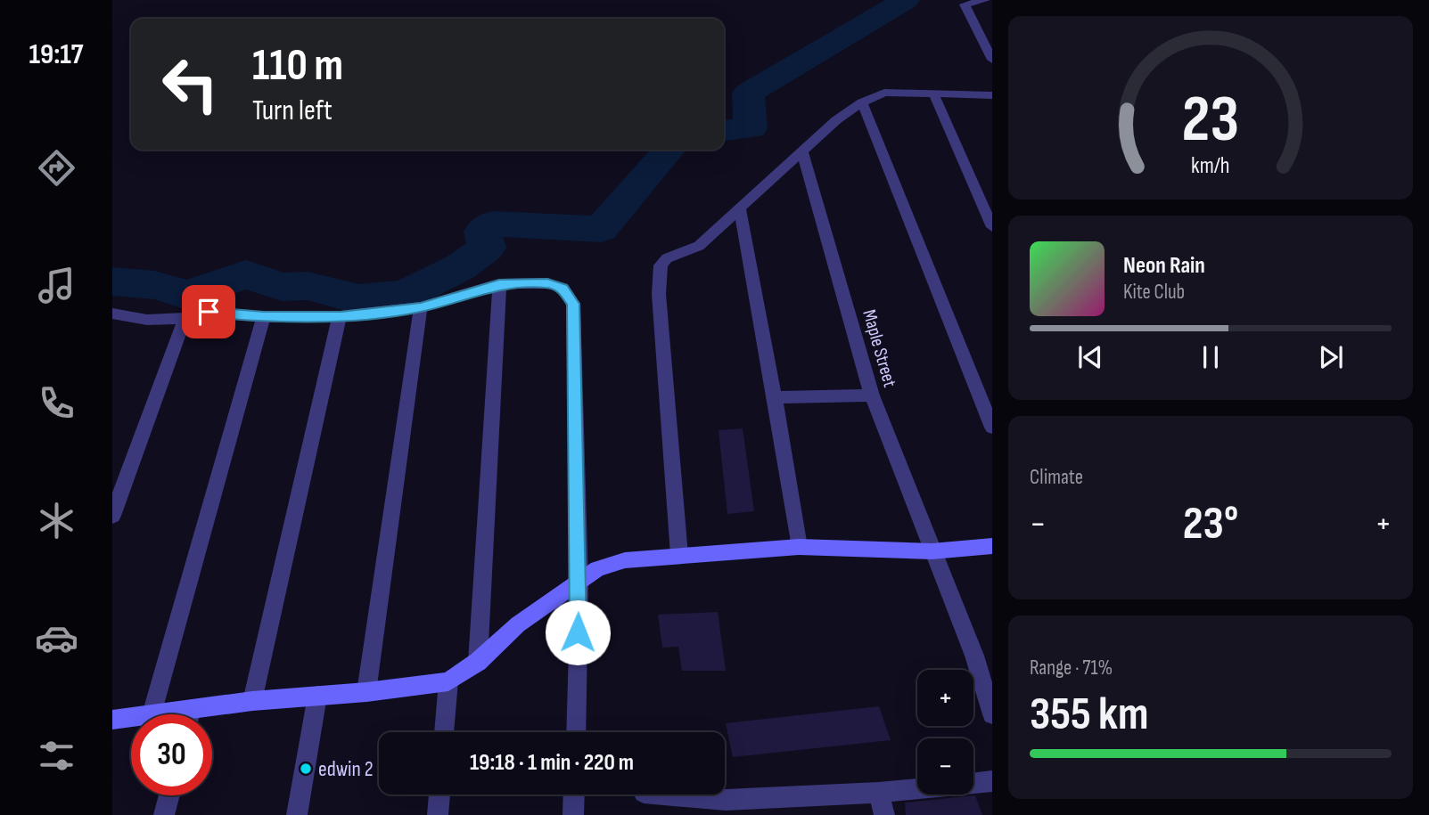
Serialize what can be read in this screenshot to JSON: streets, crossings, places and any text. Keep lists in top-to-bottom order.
{
  "streets": {
    "street": ["Maple Street"]
  },
  "places": ["edwin 2"],
  "page": {
    "tabs": "19:17",
    "turn": ["110 m", "Turn left"],
    "song": ["Neon Rain", "Kite Club"],
    "tile": [
      "Climate",
      ["Range · 71%", "355 km"]
    ],
    "heat": ["−", "23°", "+"],
    "map_buttons": ["+", "−"],
    "limit": "30",
    "trip": "19:18 · 1 min · 220 m",
    "gauge": ["23", "km/h"]
  }
}
